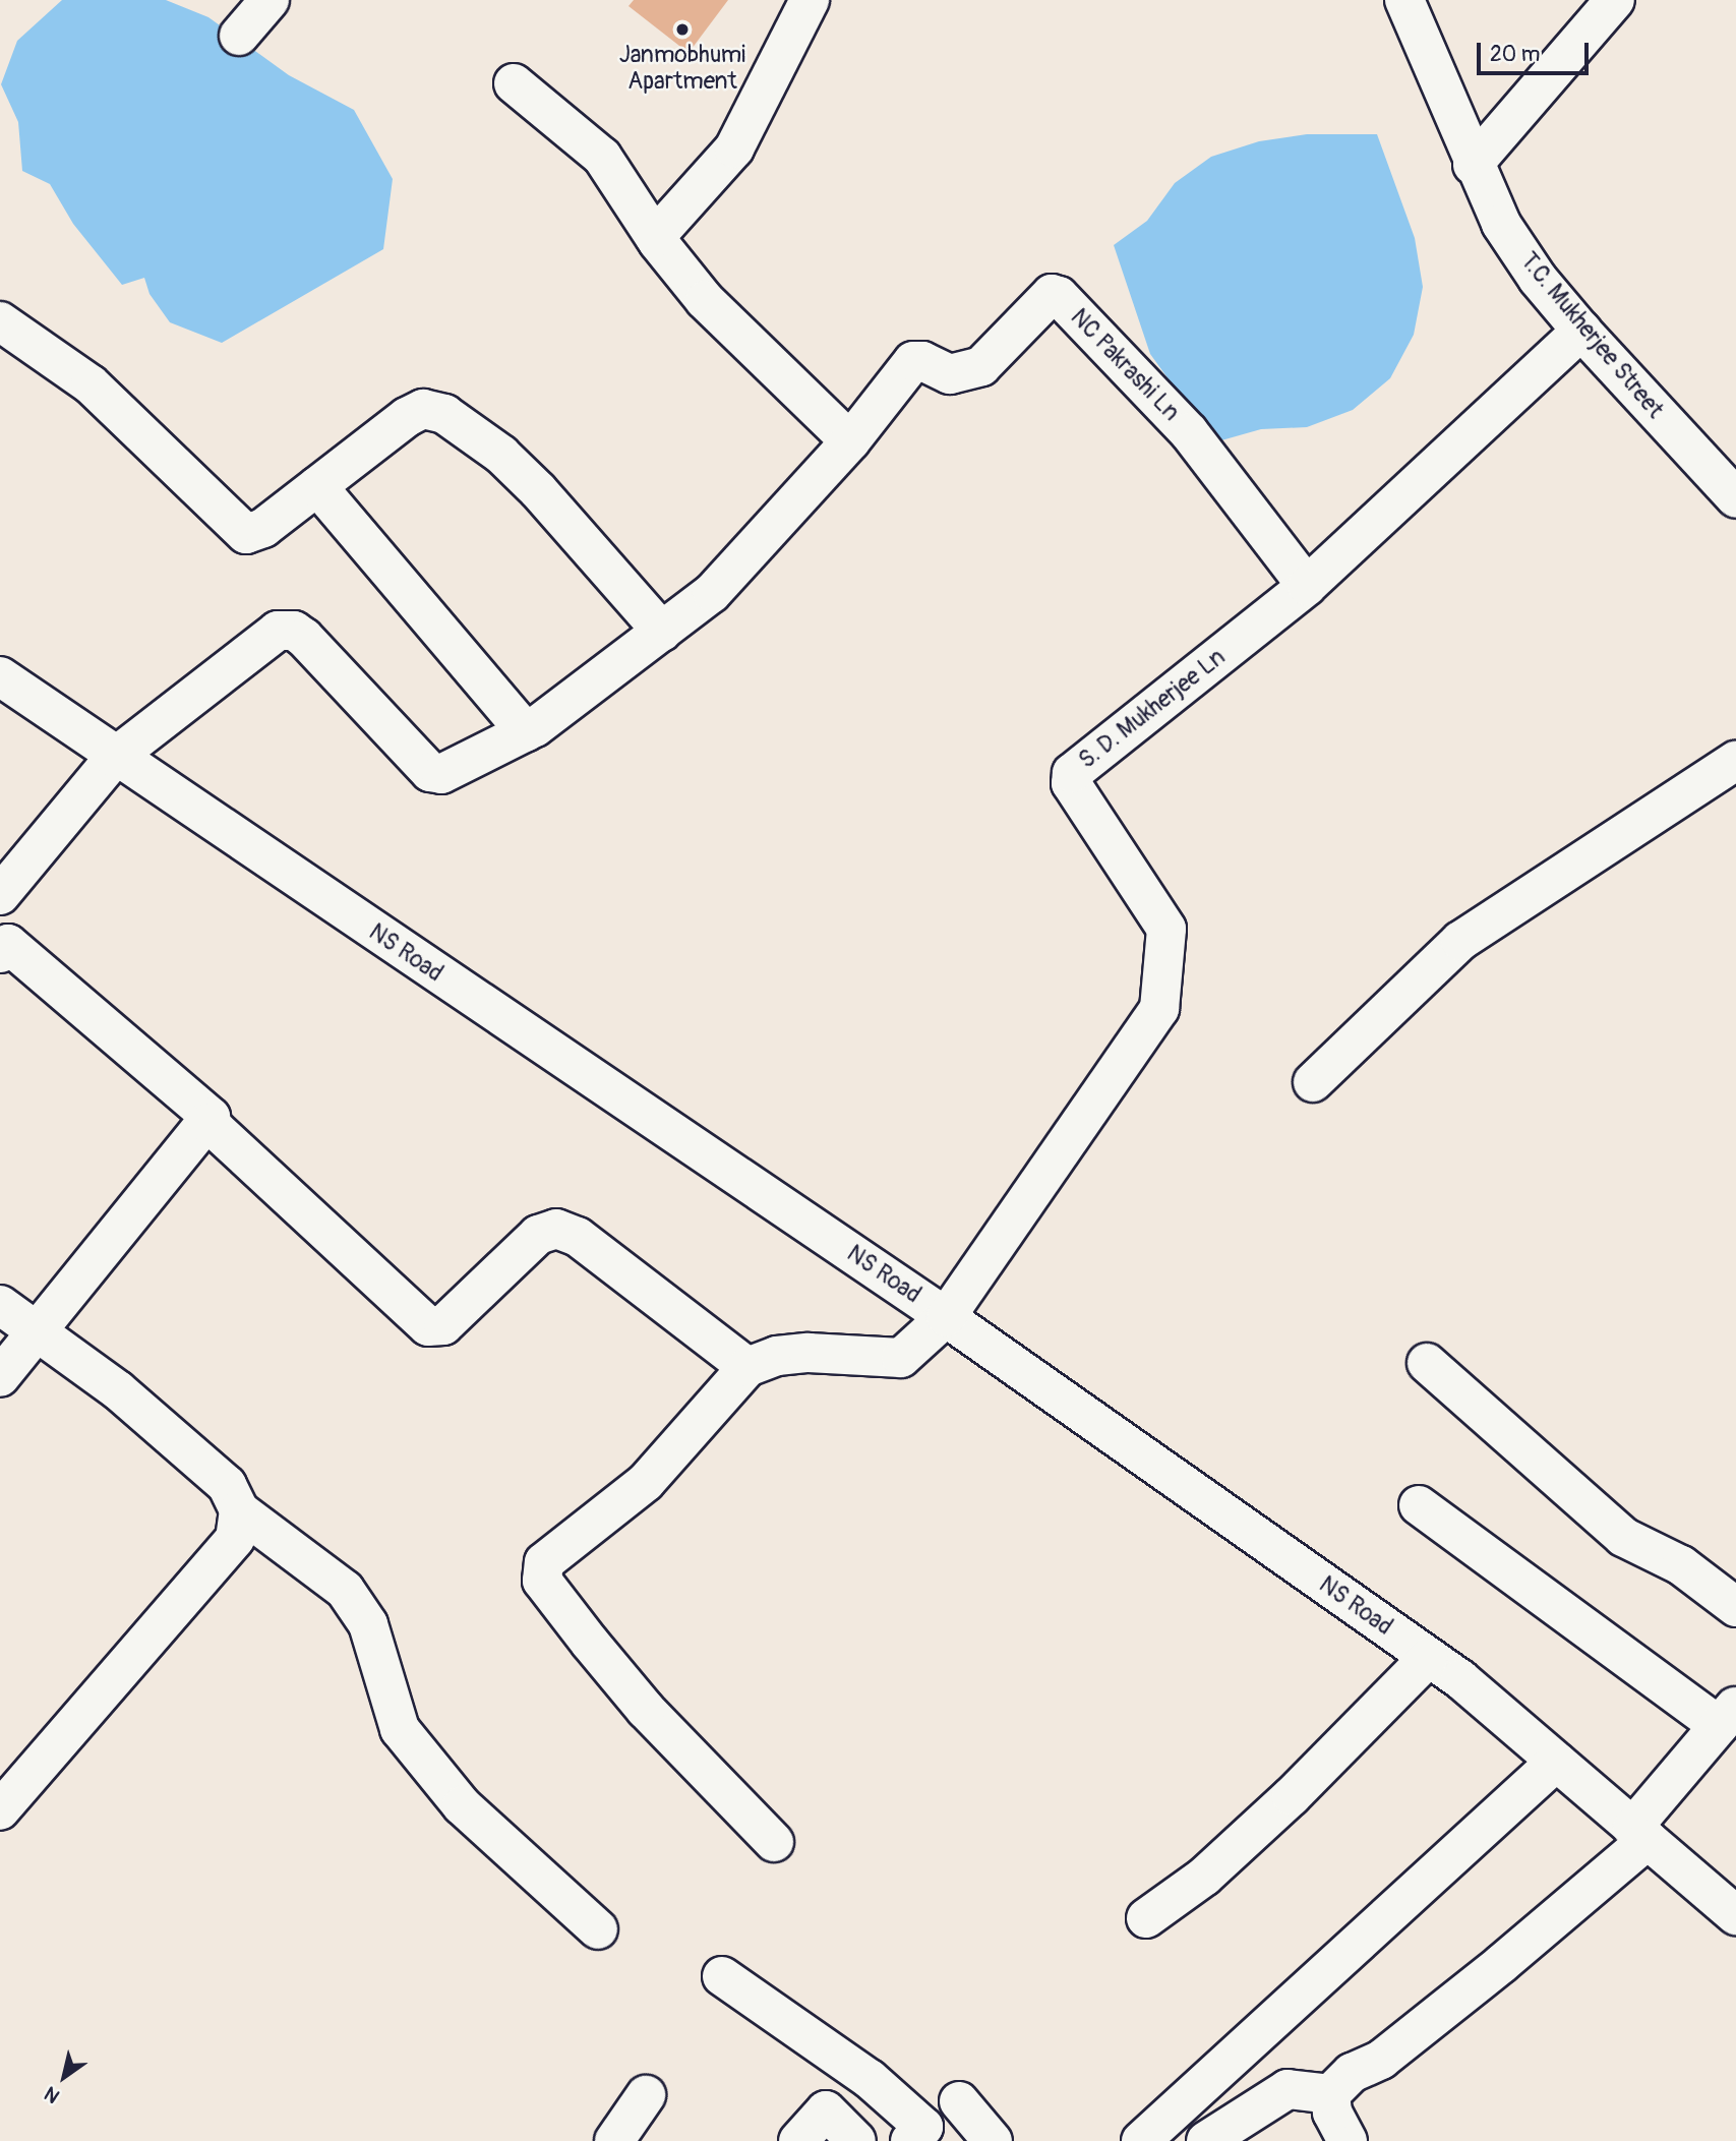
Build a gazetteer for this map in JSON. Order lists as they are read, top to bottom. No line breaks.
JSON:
{"streets":{"street":["T.C. Mukherjee Street","NC Pakrashi Ln","S. D. Mukherjee Ln","NS Road"]},"crossings":[["T.C. Mukherjee Street","S. D. Mukherjee Ln"],["NC Pakrashi Ln","S. D. Mukherjee Ln"],["NC Pakrashi Ln","NS Road"],["S. D. Mukherjee Ln","NS Road"]],"places":["Janmobhumi Apartment"],"scale_bar":"20 m","north":"bottom left"}
